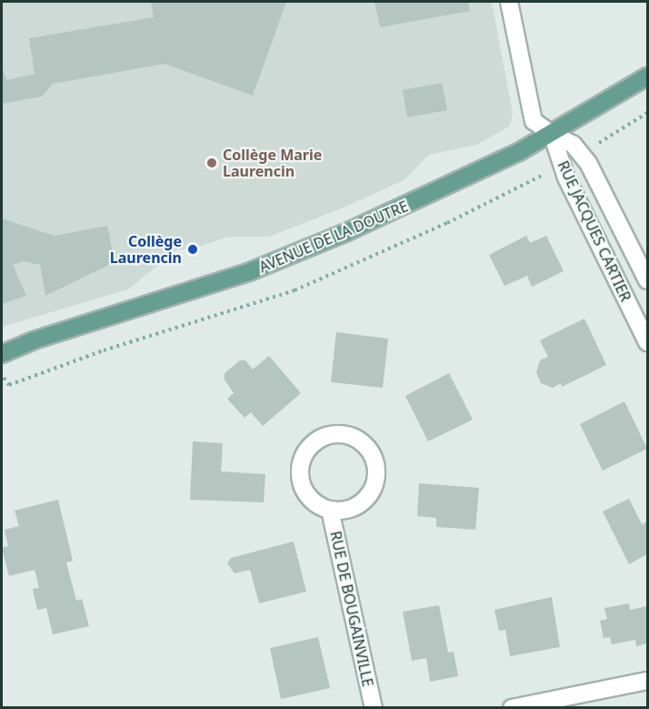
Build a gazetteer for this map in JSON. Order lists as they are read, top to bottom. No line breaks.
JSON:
{"streets":{"main road":["AVENUE DE LA DOUTRE"],"street":["RUE JACQUES CARTIER","RUE DE BOUGAINVILLE"]},"crossings":[["RUE JACQUES CARTIER","AVENUE DE LA DOUTRE"]],"places":["Collège Marie Laurencin","Collège Laurencin"]}
